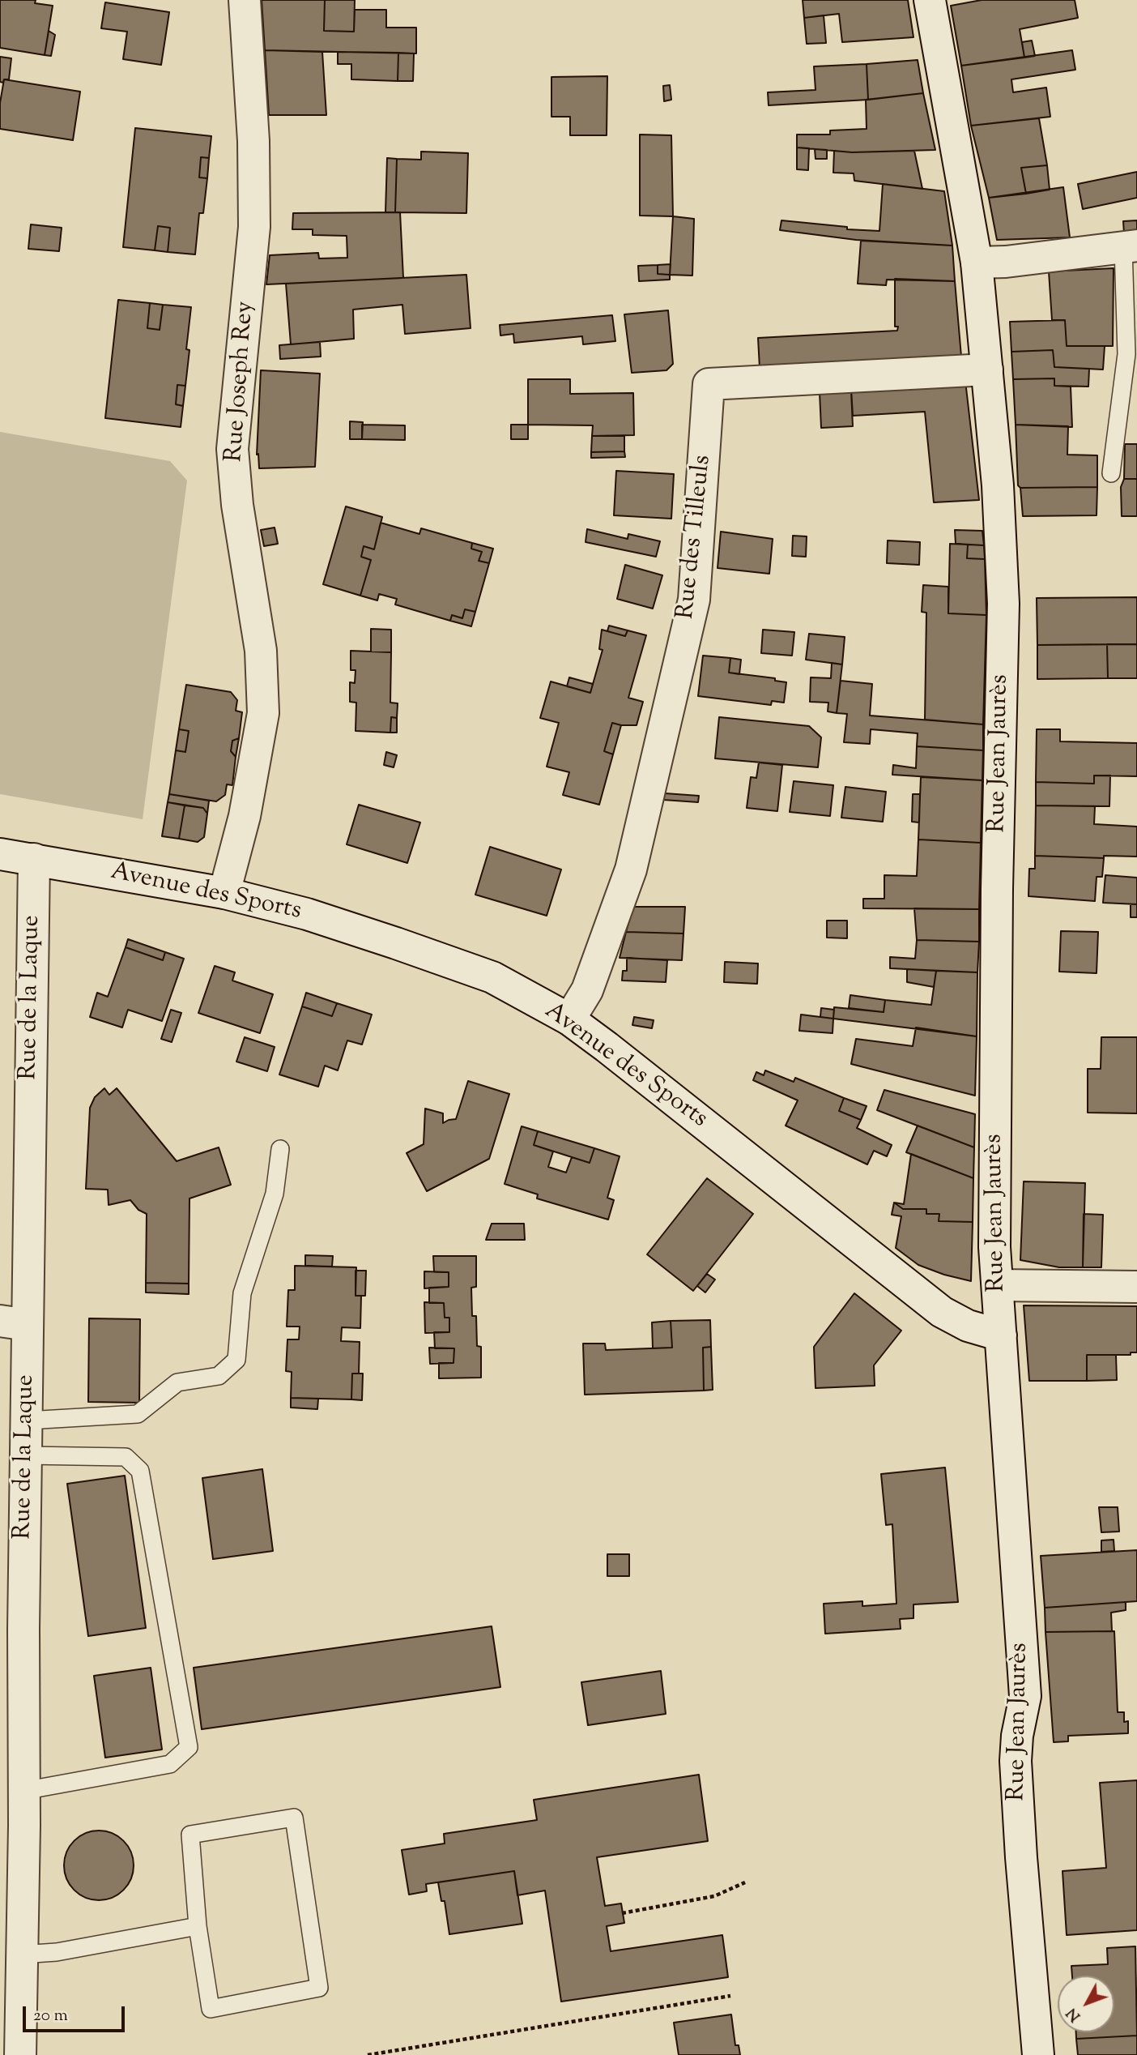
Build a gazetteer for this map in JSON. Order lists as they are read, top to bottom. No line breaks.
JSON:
{"streets":{"street":["Rue Joseph Rey","Rue des Tilleuls","Rue Jean Jaurès","Avenue des Sports","Rue de la Laque"]},"crossings":[["Rue Joseph Rey","Avenue des Sports"],["Rue des Tilleuls","Rue Jean Jaurès"],["Rue des Tilleuls","Avenue des Sports"],["Rue Jean Jaurès","Avenue des Sports"],["Avenue des Sports","Rue de la Laque"]],"scale_bar":"20 m","north":"bottom left"}
